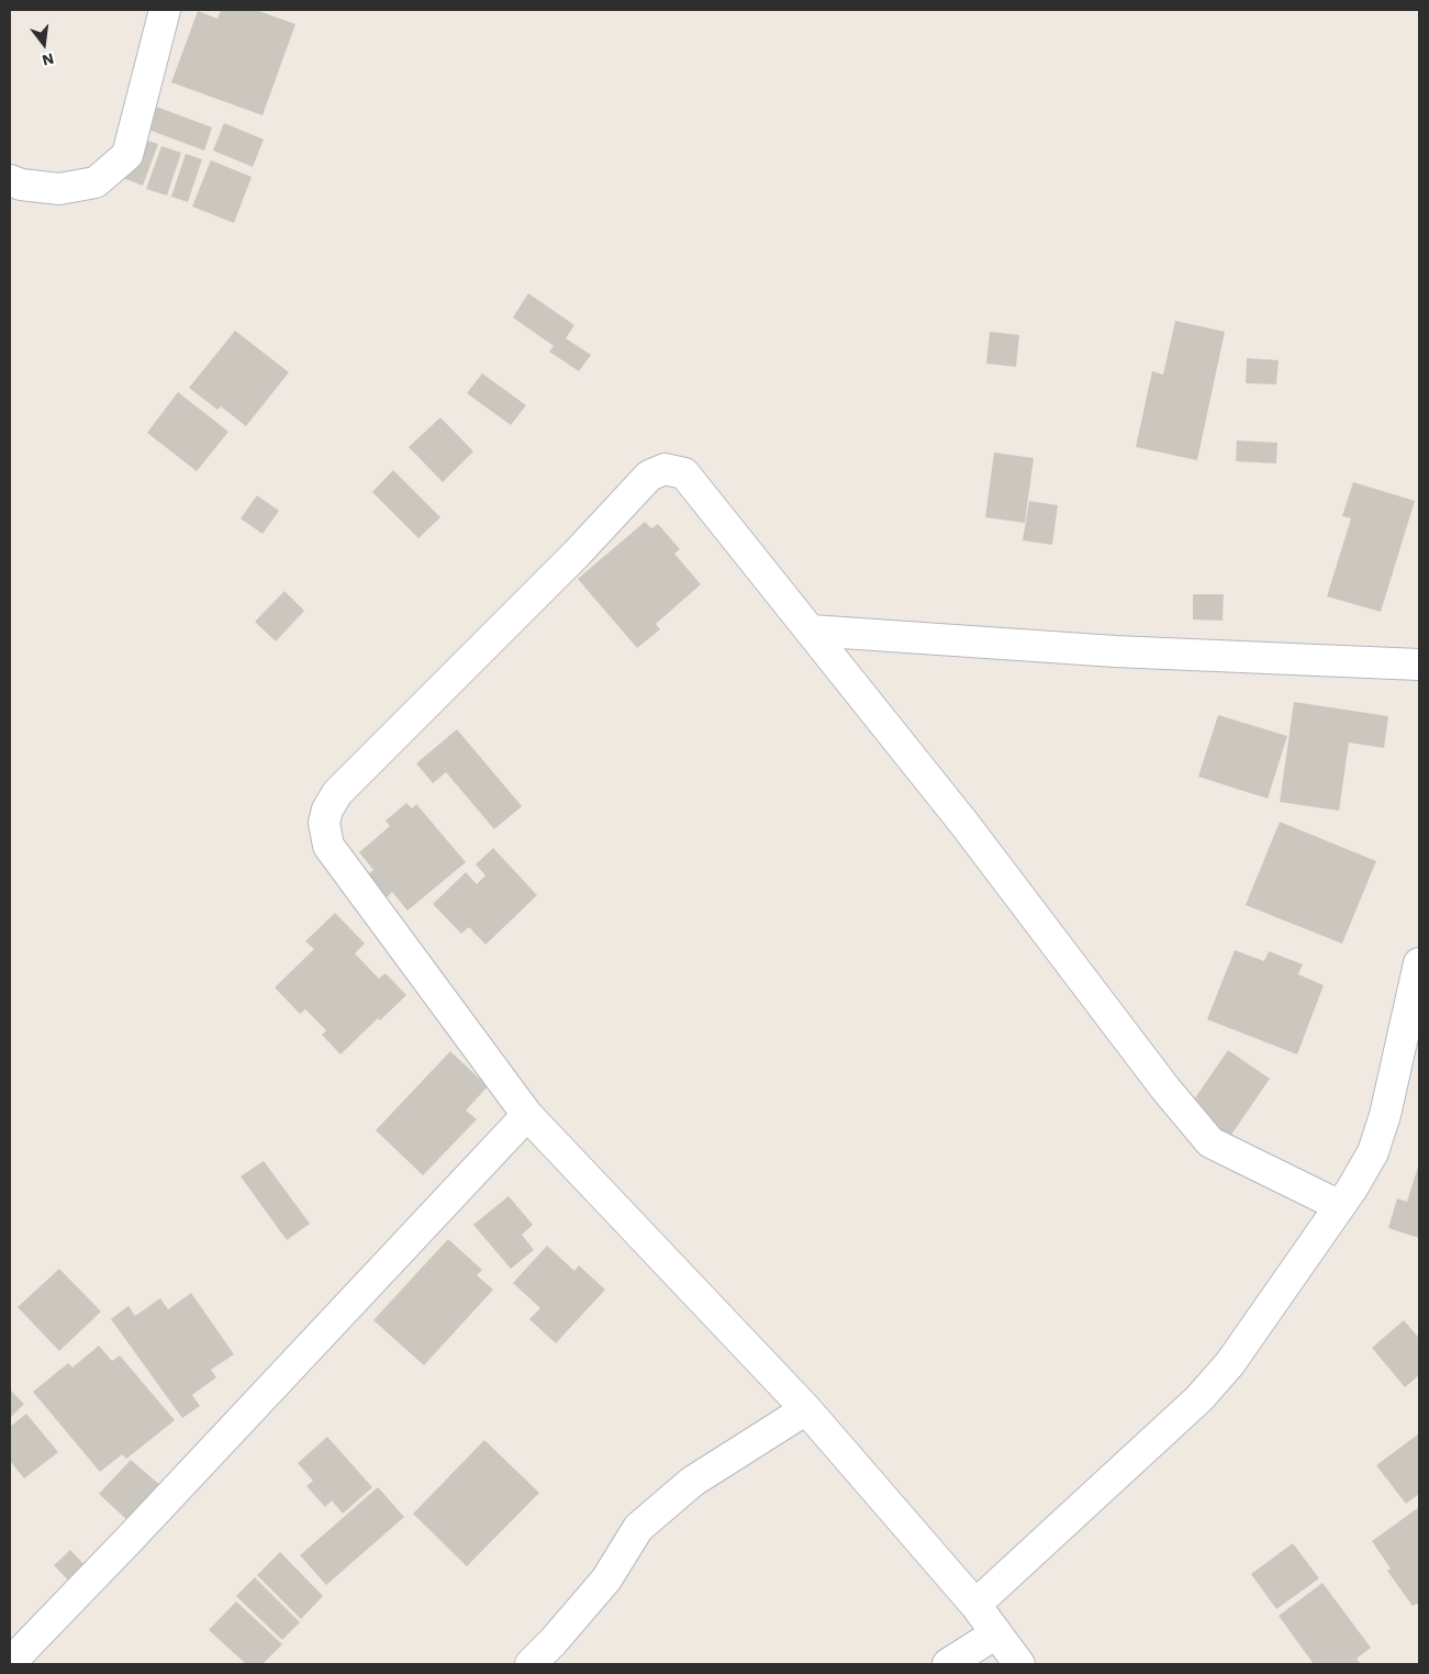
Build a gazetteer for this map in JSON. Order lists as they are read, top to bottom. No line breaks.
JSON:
{"north":"bottom"}
